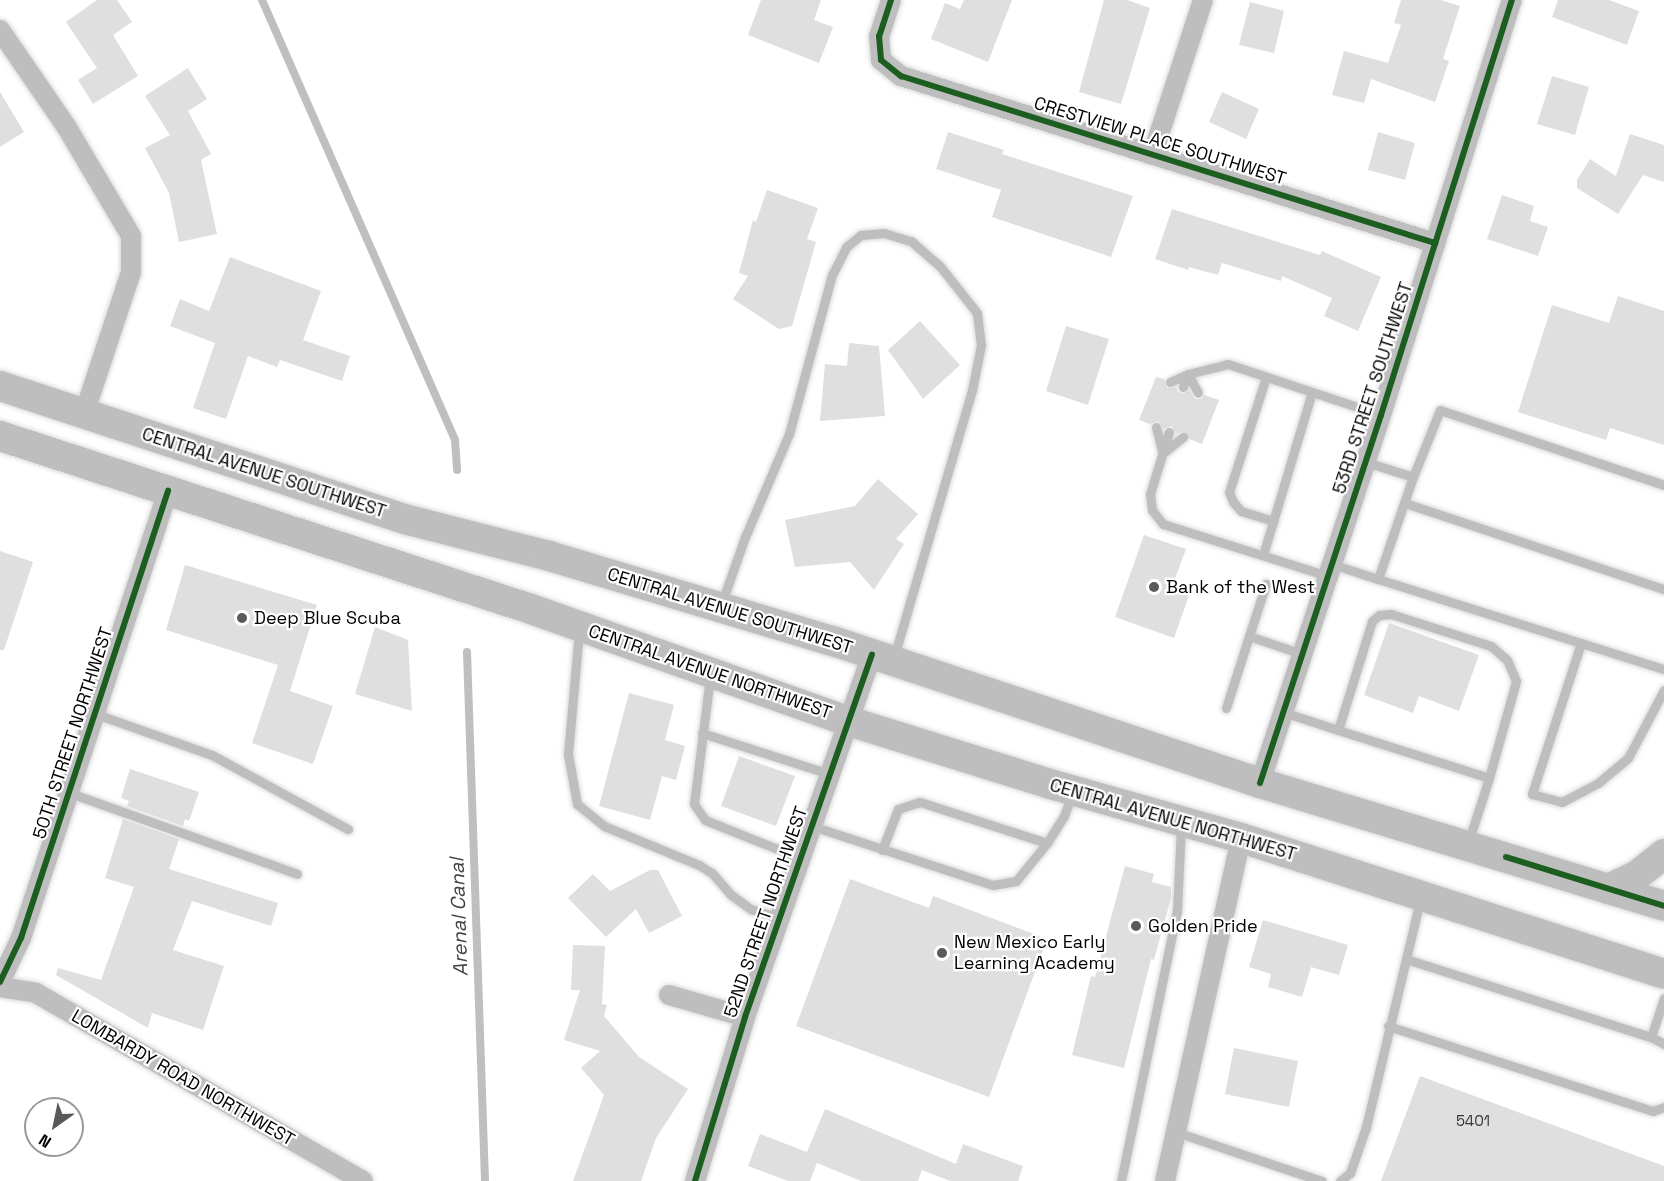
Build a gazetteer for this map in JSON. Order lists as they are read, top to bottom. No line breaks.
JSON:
{"streets":{"main road":["CENTRAL AVENUE SOUTHWEST","CENTRAL AVENUE NORTHWEST"],"street":["CRESTVIEW PLACE SOUTHWEST","53RD STREET SOUTHWEST","50TH STREET NORTHWEST","52ND STREET NORTHWEST","LOMBARDY ROAD NORTHWEST"]},"crossings":[["CRESTVIEW PLACE SOUTHWEST","53RD STREET SOUTHWEST"],["53RD STREET SOUTHWEST","CENTRAL AVENUE SOUTHWEST"],["CENTRAL AVENUE SOUTHWEST","52ND STREET NORTHWEST"],["CENTRAL AVENUE NORTHWEST","50TH STREET NORTHWEST"],["CENTRAL AVENUE NORTHWEST","52ND STREET NORTHWEST"]],"water":["Arenal Canal"],"places":["Bank of the West","Deep Blue Scuba","Golden Pride","New Mexico Early Learning Academy"],"house_numbers":["5401"],"north":"bottom left"}
